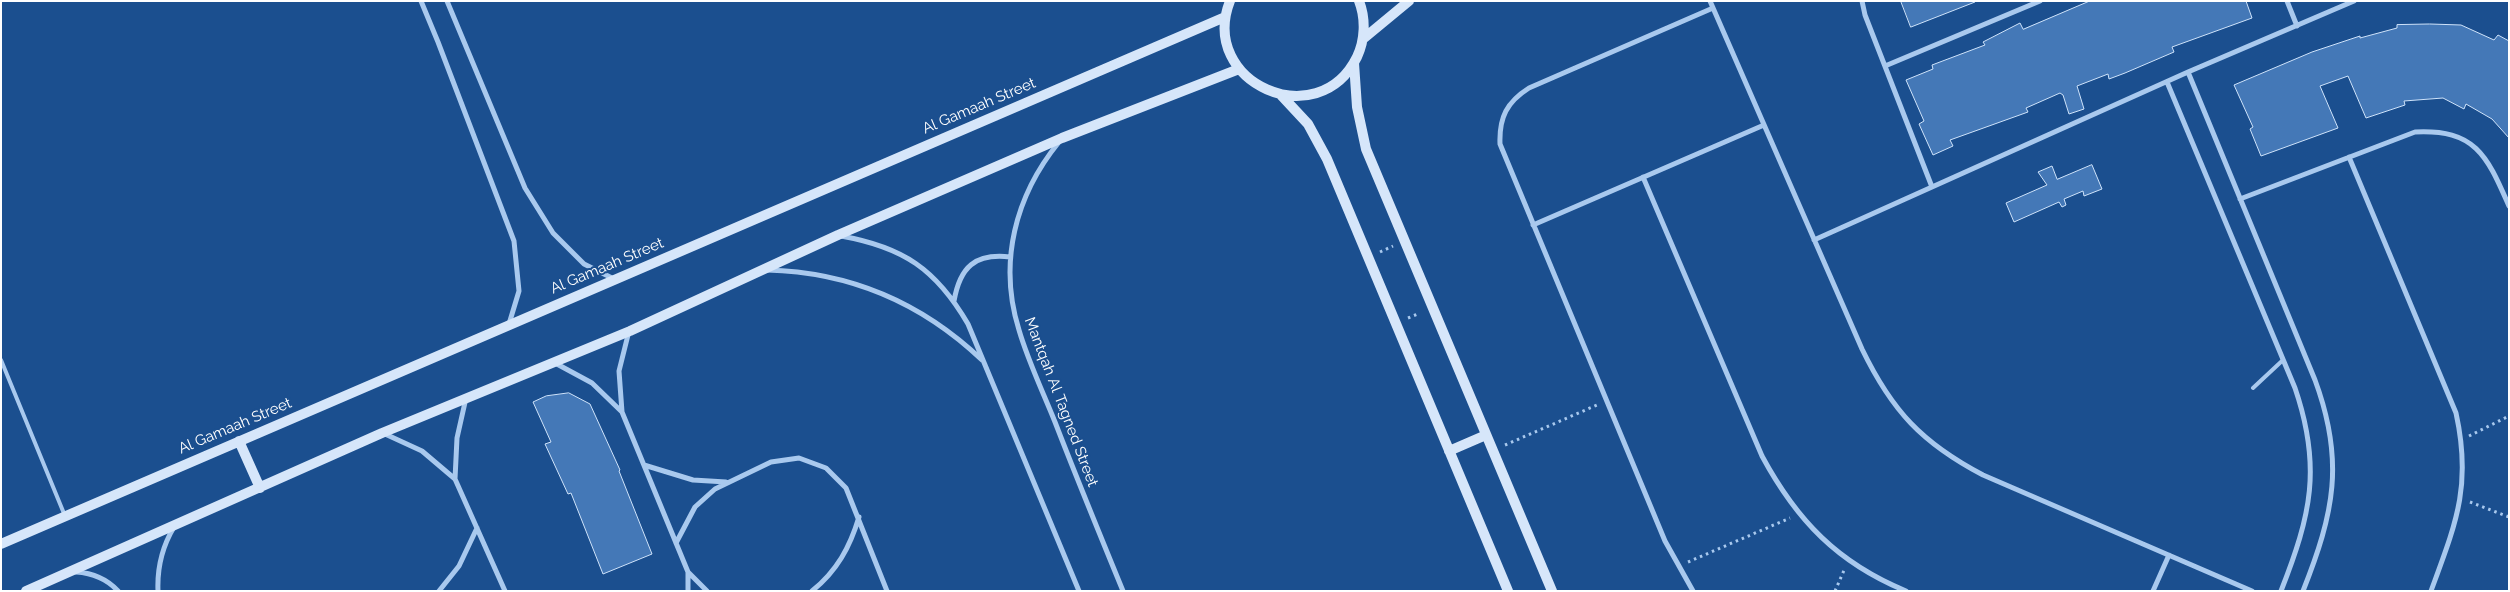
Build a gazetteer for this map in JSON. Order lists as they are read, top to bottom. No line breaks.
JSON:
{"streets":{"street":["Al Gamaah Street","Mantqah Al Tagned Street"]}}
